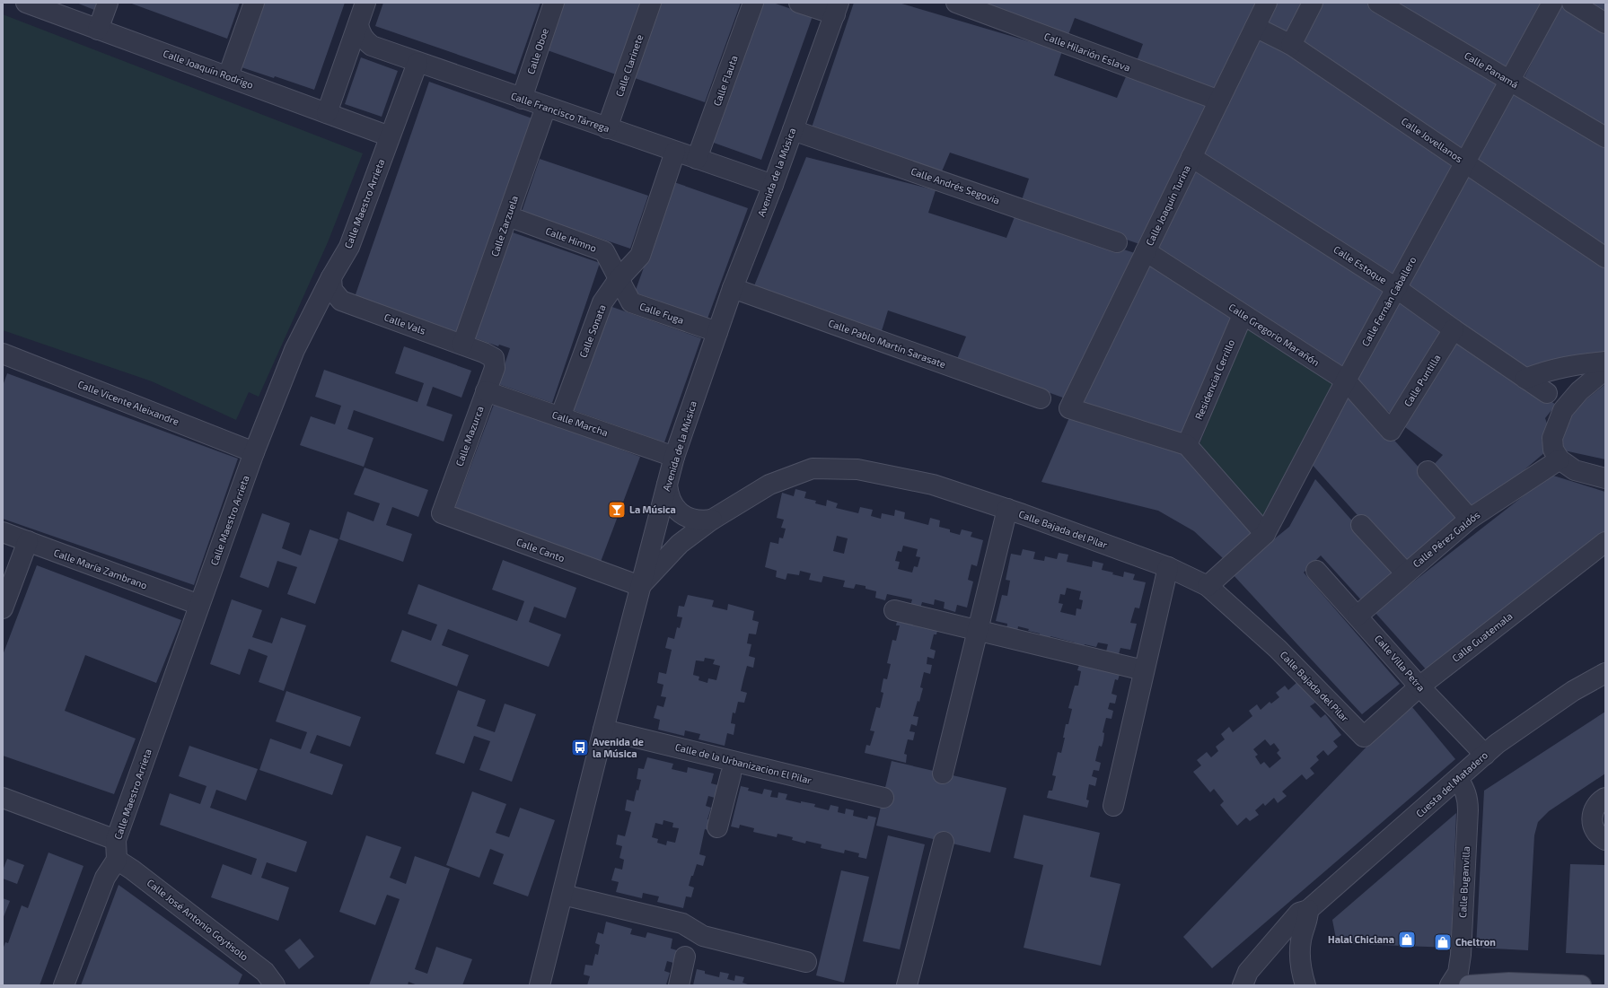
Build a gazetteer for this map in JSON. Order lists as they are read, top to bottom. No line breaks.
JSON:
{"streets":{"street":["Calle Oboe","Calle Hilarión Eslava","Calle Clarinete","Calle Joaquín Rodrigo","Calle Panamá","Calle Flauta","Calle Francisco Tárrega","Calle Jovellanos","Avenida de la Música","Calle Andrés Segovia","Calle Maestro Arrieta","Calle Joaquín Turina","Calle Zarzuela","Calle Himno","Calle Estoque","Calle Fernán Caballero","Calle Fuga","Calle Vals","Calle Sonata","Calle Gregorio Marañón","Calle Pablo Martín Sarasate","Residencial Cerrillo","Calle Puntilla","Calle Vicente Aleixandre","Calle Marcha","Calle Mazurca","Calle Bajada del Pilar","Calle Pérez Galdós","Calle Canto","Calle María Zambrano","Calle Guatemala","Calle Villa Petra","Calle de la Urbanizacion El Pilar","Cuesta del Matadero","Calle Buganvilla","Calle José Antonio Goytisolo"]},"crossings":[["Calle Oboe","Calle Francisco Tárrega"],["Calle Hilarión Eslava","Calle Joaquín Turina"],["Calle Clarinete","Calle Francisco Tárrega"],["Calle Joaquín Rodrigo","Calle Maestro Arrieta"],["Calle Panamá","Calle Fernán Caballero"],["Calle Flauta","Calle Francisco Tárrega"],["Calle Francisco Tárrega","Avenida de la Música"],["Calle Francisco Tárrega","Calle Maestro Arrieta"],["Calle Francisco Tárrega","Calle Zarzuela"],["Calle Francisco Tárrega","Calle Sonata"],["Calle Jovellanos","Calle Joaquín Turina"],["Calle Jovellanos","Calle Fernán Caballero"],["Avenida de la Música","Calle Andrés Segovia"],["Avenida de la Música","Calle Fuga"],["Avenida de la Música","Calle Pablo Martín Sarasate"],["Avenida de la Música","Calle Marcha"],["Avenida de la Música","Calle Bajada del Pilar"],["Avenida de la Música","Calle Canto"],["Avenida de la Música","Calle de la Urbanizacion El Pilar"],["Calle Maestro Arrieta","Calle Vals"],["Calle Maestro Arrieta","Calle Vicente Aleixandre"],["Calle Maestro Arrieta","Calle María Zambrano"],["Calle Maestro Arrieta","Calle José Antonio Goytisolo"],["Calle Joaquín Turina","Calle Estoque"],["Calle Joaquín Turina","Calle Gregorio Marañón"],["Calle Joaquín Turina","Residencial Cerrillo"],["Calle Zarzuela","Calle Himno"],["Calle Zarzuela","Calle Vals"],["Calle Himno","Calle Fuga"],["Calle Himno","Calle Sonata"],["Calle Estoque","Calle Fernán Caballero"],["Calle Estoque","Calle Puntilla"],["Calle Fernán Caballero","Calle Gregorio Marañón"],["Calle Fernán Caballero","Calle Bajada del Pilar"],["Calle Fuga","Calle Sonata"],["Calle Vals","Calle Mazurca"],["Calle Sonata","Calle Marcha"],["Calle Gregorio Marañón","Residencial Cerrillo"],["Calle Gregorio Marañón","Calle Puntilla"],["Calle Marcha","Calle Mazurca"],["Calle Mazurca","Calle Canto"],["Calle Bajada del Pilar","Calle Canto"],["Calle Bajada del Pilar","Calle Guatemala"],["Calle Pérez Galdós","Calle Villa Petra"],["Calle Guatemala","Calle Villa Petra"],["Calle Villa Petra","Cuesta del Matadero"],["Cuesta del Matadero","Calle Buganvilla"]],"places":{"bar":["La Música"],"bus stop":["Avenida de la Música"],"shop":["Halal Chiclana","Cheltron"]}}
